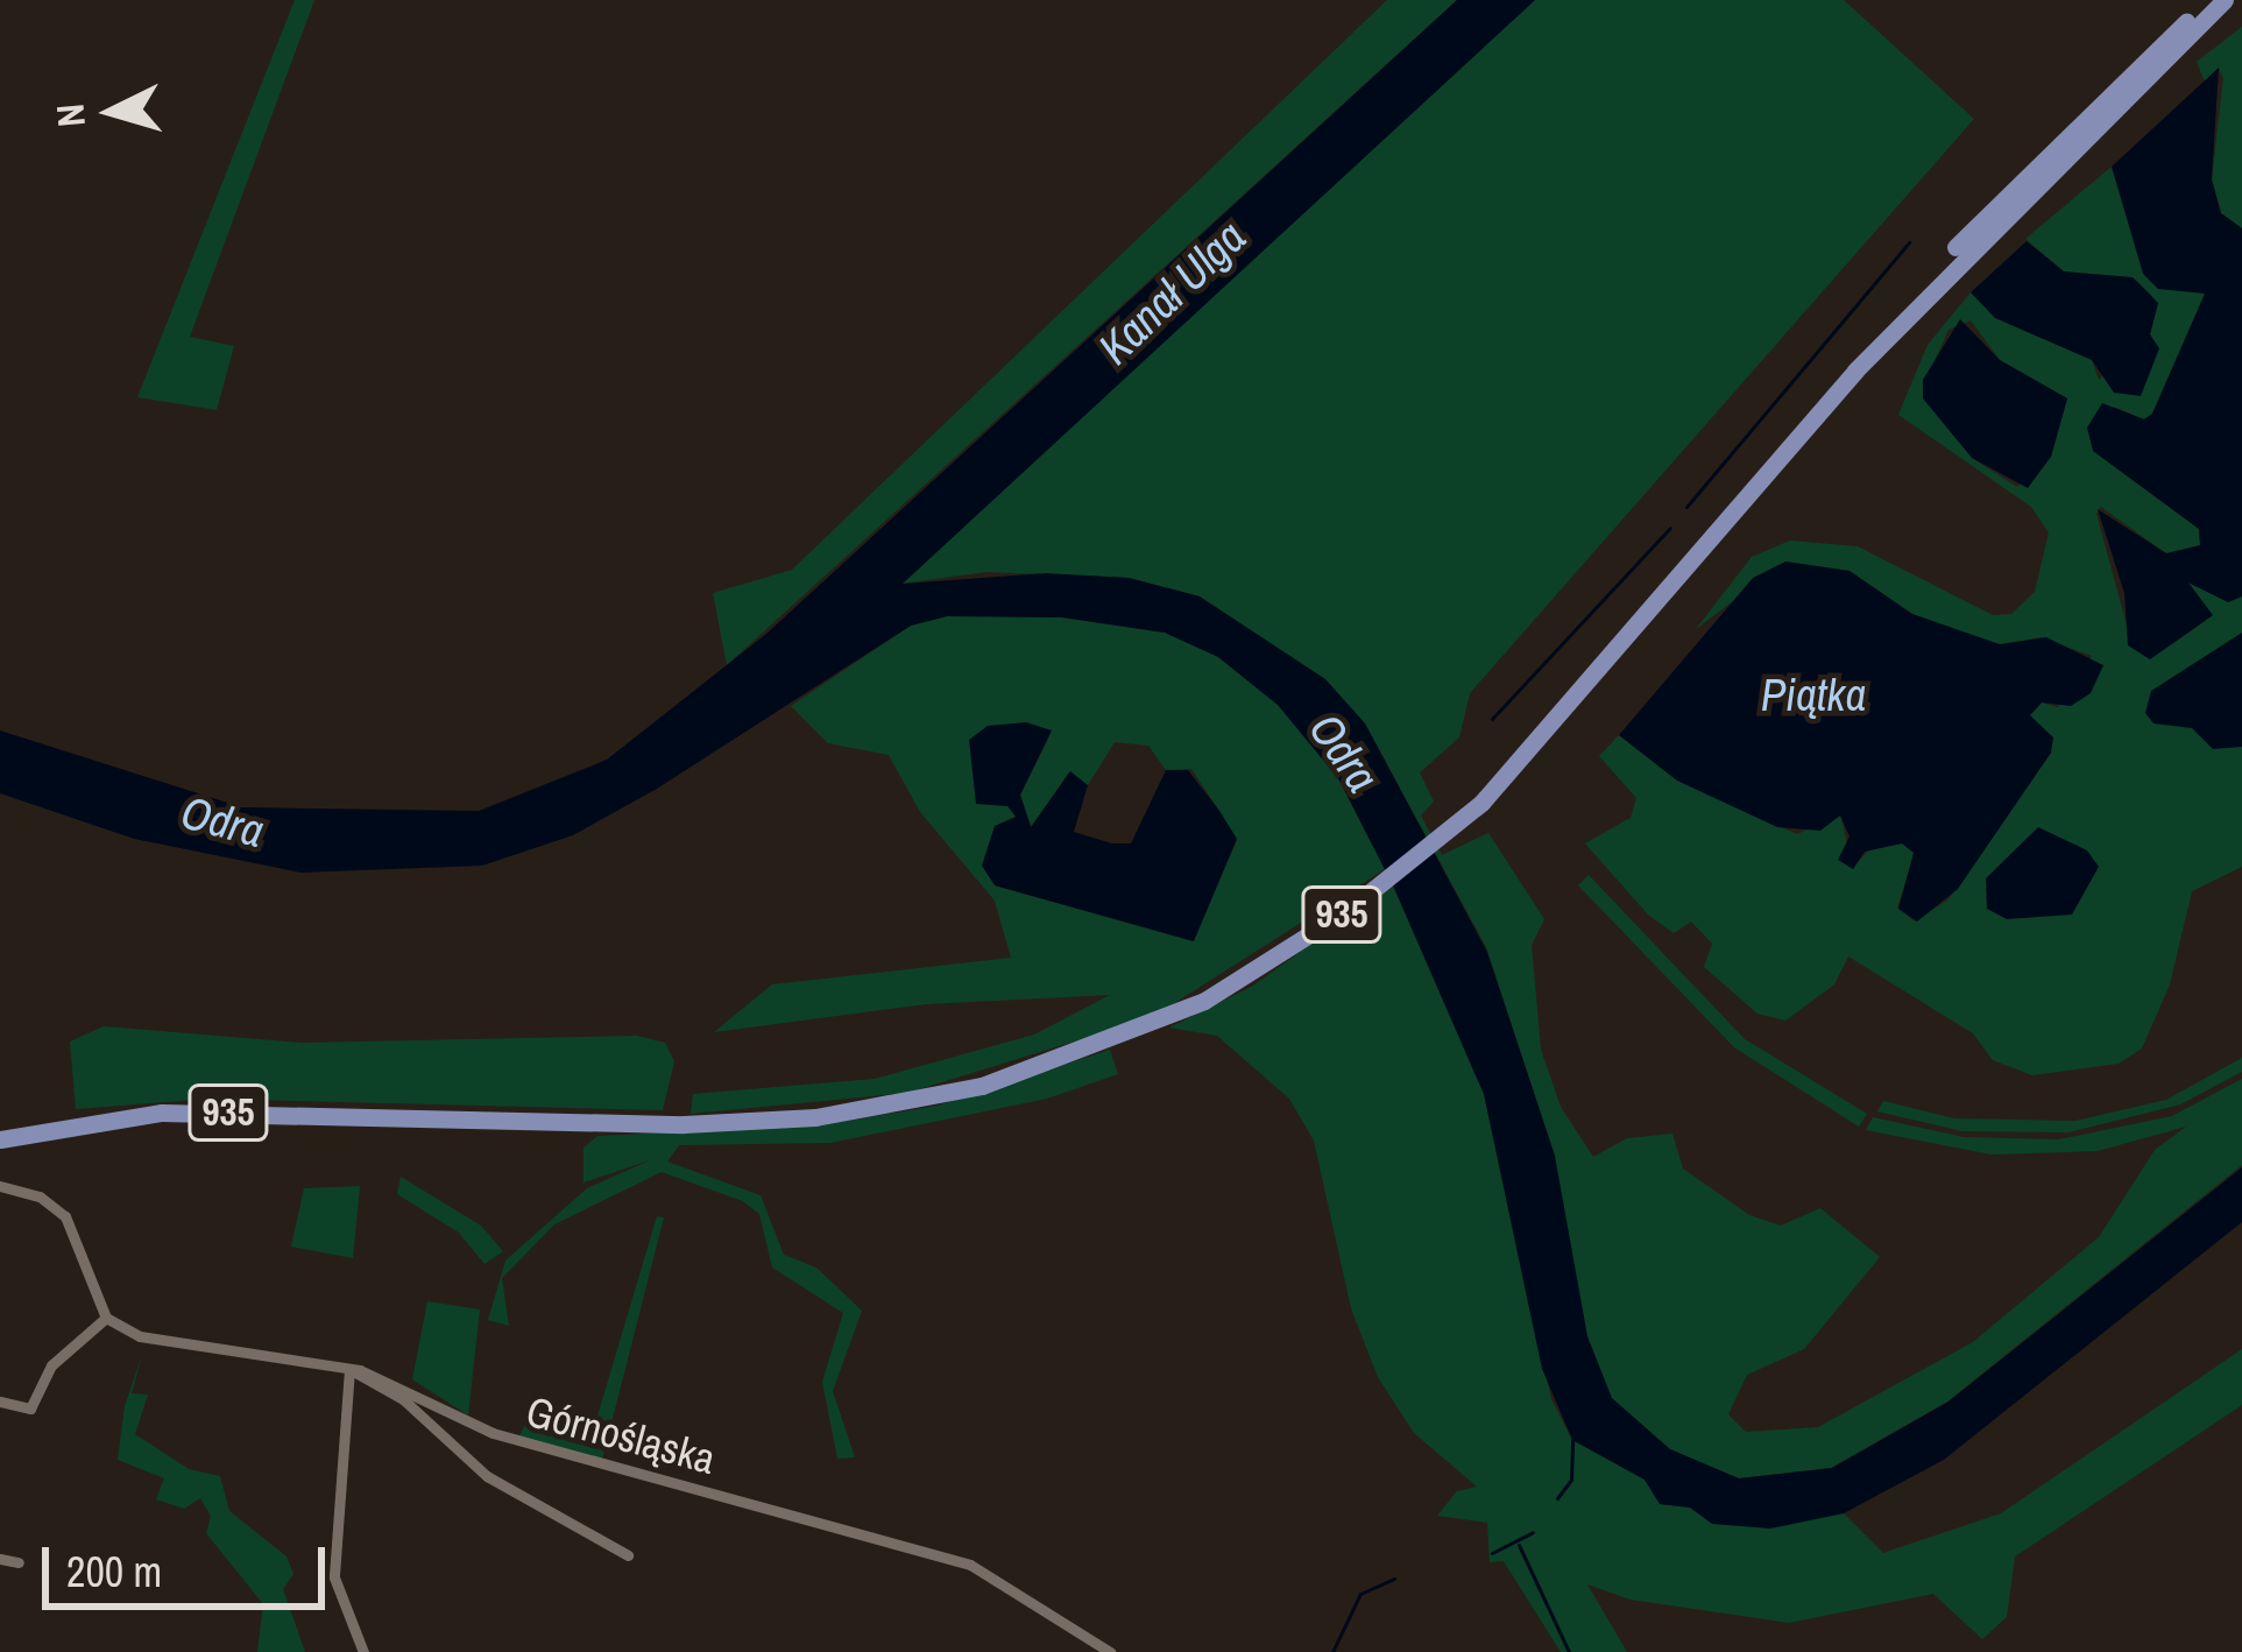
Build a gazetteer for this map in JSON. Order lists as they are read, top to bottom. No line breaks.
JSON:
{"streets":{"main road":["935"],"street":["Górnośląska"]},"water":["Kanał Ulga","Piątka","Odra"],"scale_bar":"200 m","north":"left"}
